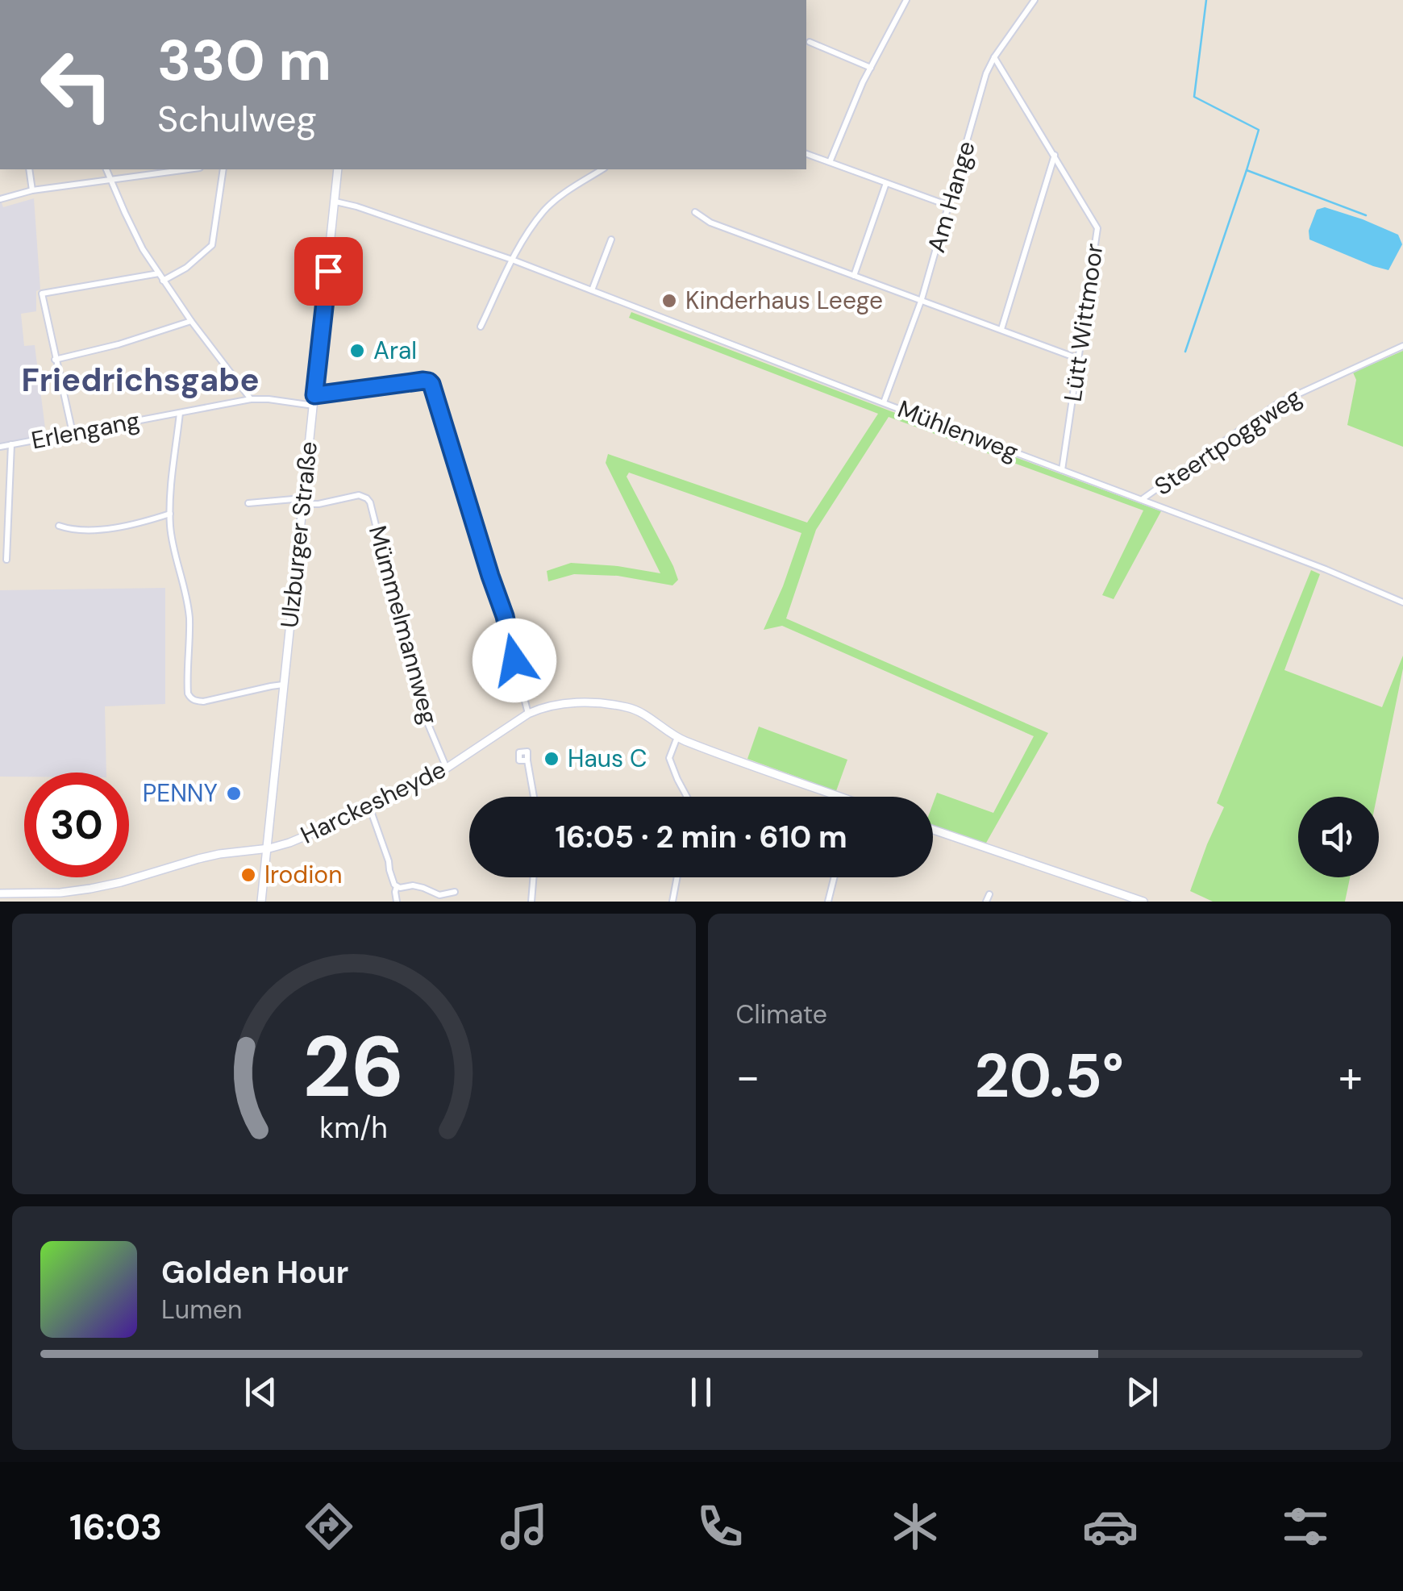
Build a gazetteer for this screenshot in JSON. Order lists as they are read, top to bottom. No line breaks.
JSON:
{"streets":{"main road":["Ulzburger Straße","Harckesheyde"],"street":["Am Hange","Lütt Wittmoor","Erlengang","Mühlenweg","Steertpoggweg","Mümmelmannweg"]},"crossings":[["Am Hange","Lütt Wittmoor"],["Am Hange","Mühlenweg"],["Lütt Wittmoor","Mühlenweg"],["Erlengang","Ulzburger Straße"],["Mühlenweg","Steertpoggweg"],["Mühlenweg","Ulzburger Straße"],["Ulzburger Straße","Mümmelmannweg"],["Ulzburger Straße","Harckesheyde"],["Mümmelmannweg","Harckesheyde"]],"districts":["Friedrichsgabe"],"places":["Kinderhaus Leege","Aral","Haus C","PENNY","Irodion"],"page":{"turn":["330 m","Schulweg"],"limit":"30","trip":"16:05 · 2 min · 610 m","tile":"Climate","heat":["−","20.5°","+"],"song":["Golden Hour","Lumen"],"tabs":"16:03","gauge":["26","km/h"]}}
